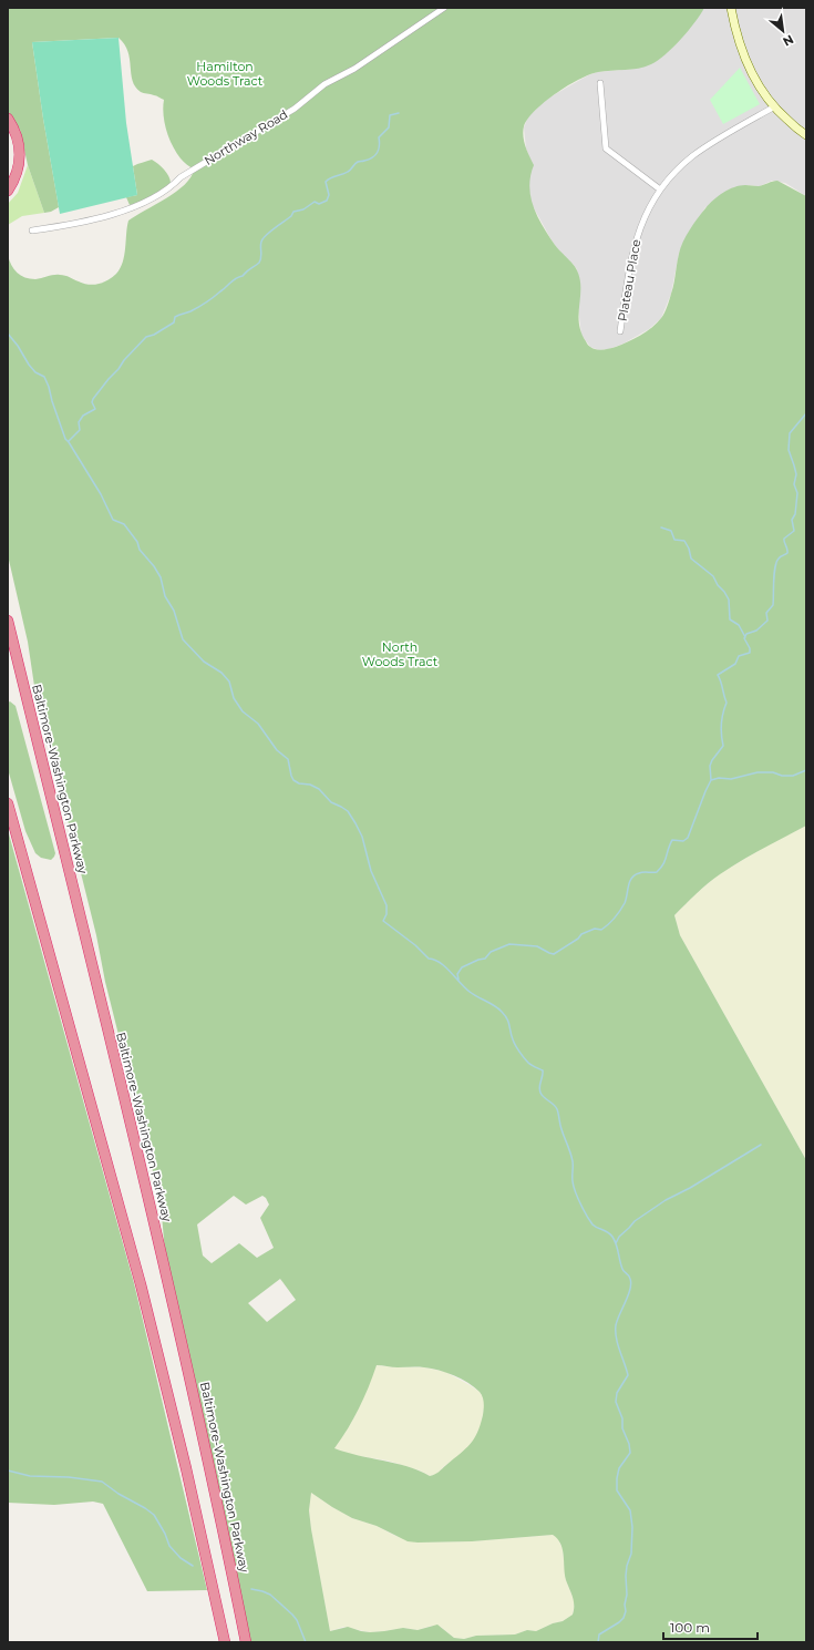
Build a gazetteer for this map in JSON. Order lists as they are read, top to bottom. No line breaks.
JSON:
{"streets":{"highway":["Baltimore-Washington Parkway"],"street":["Northway Road","Plateau Place"]},"parks":["Hamilton Woods Tract","North Woods Tract"],"scale_bar":"100 m","north":"bottom right"}
